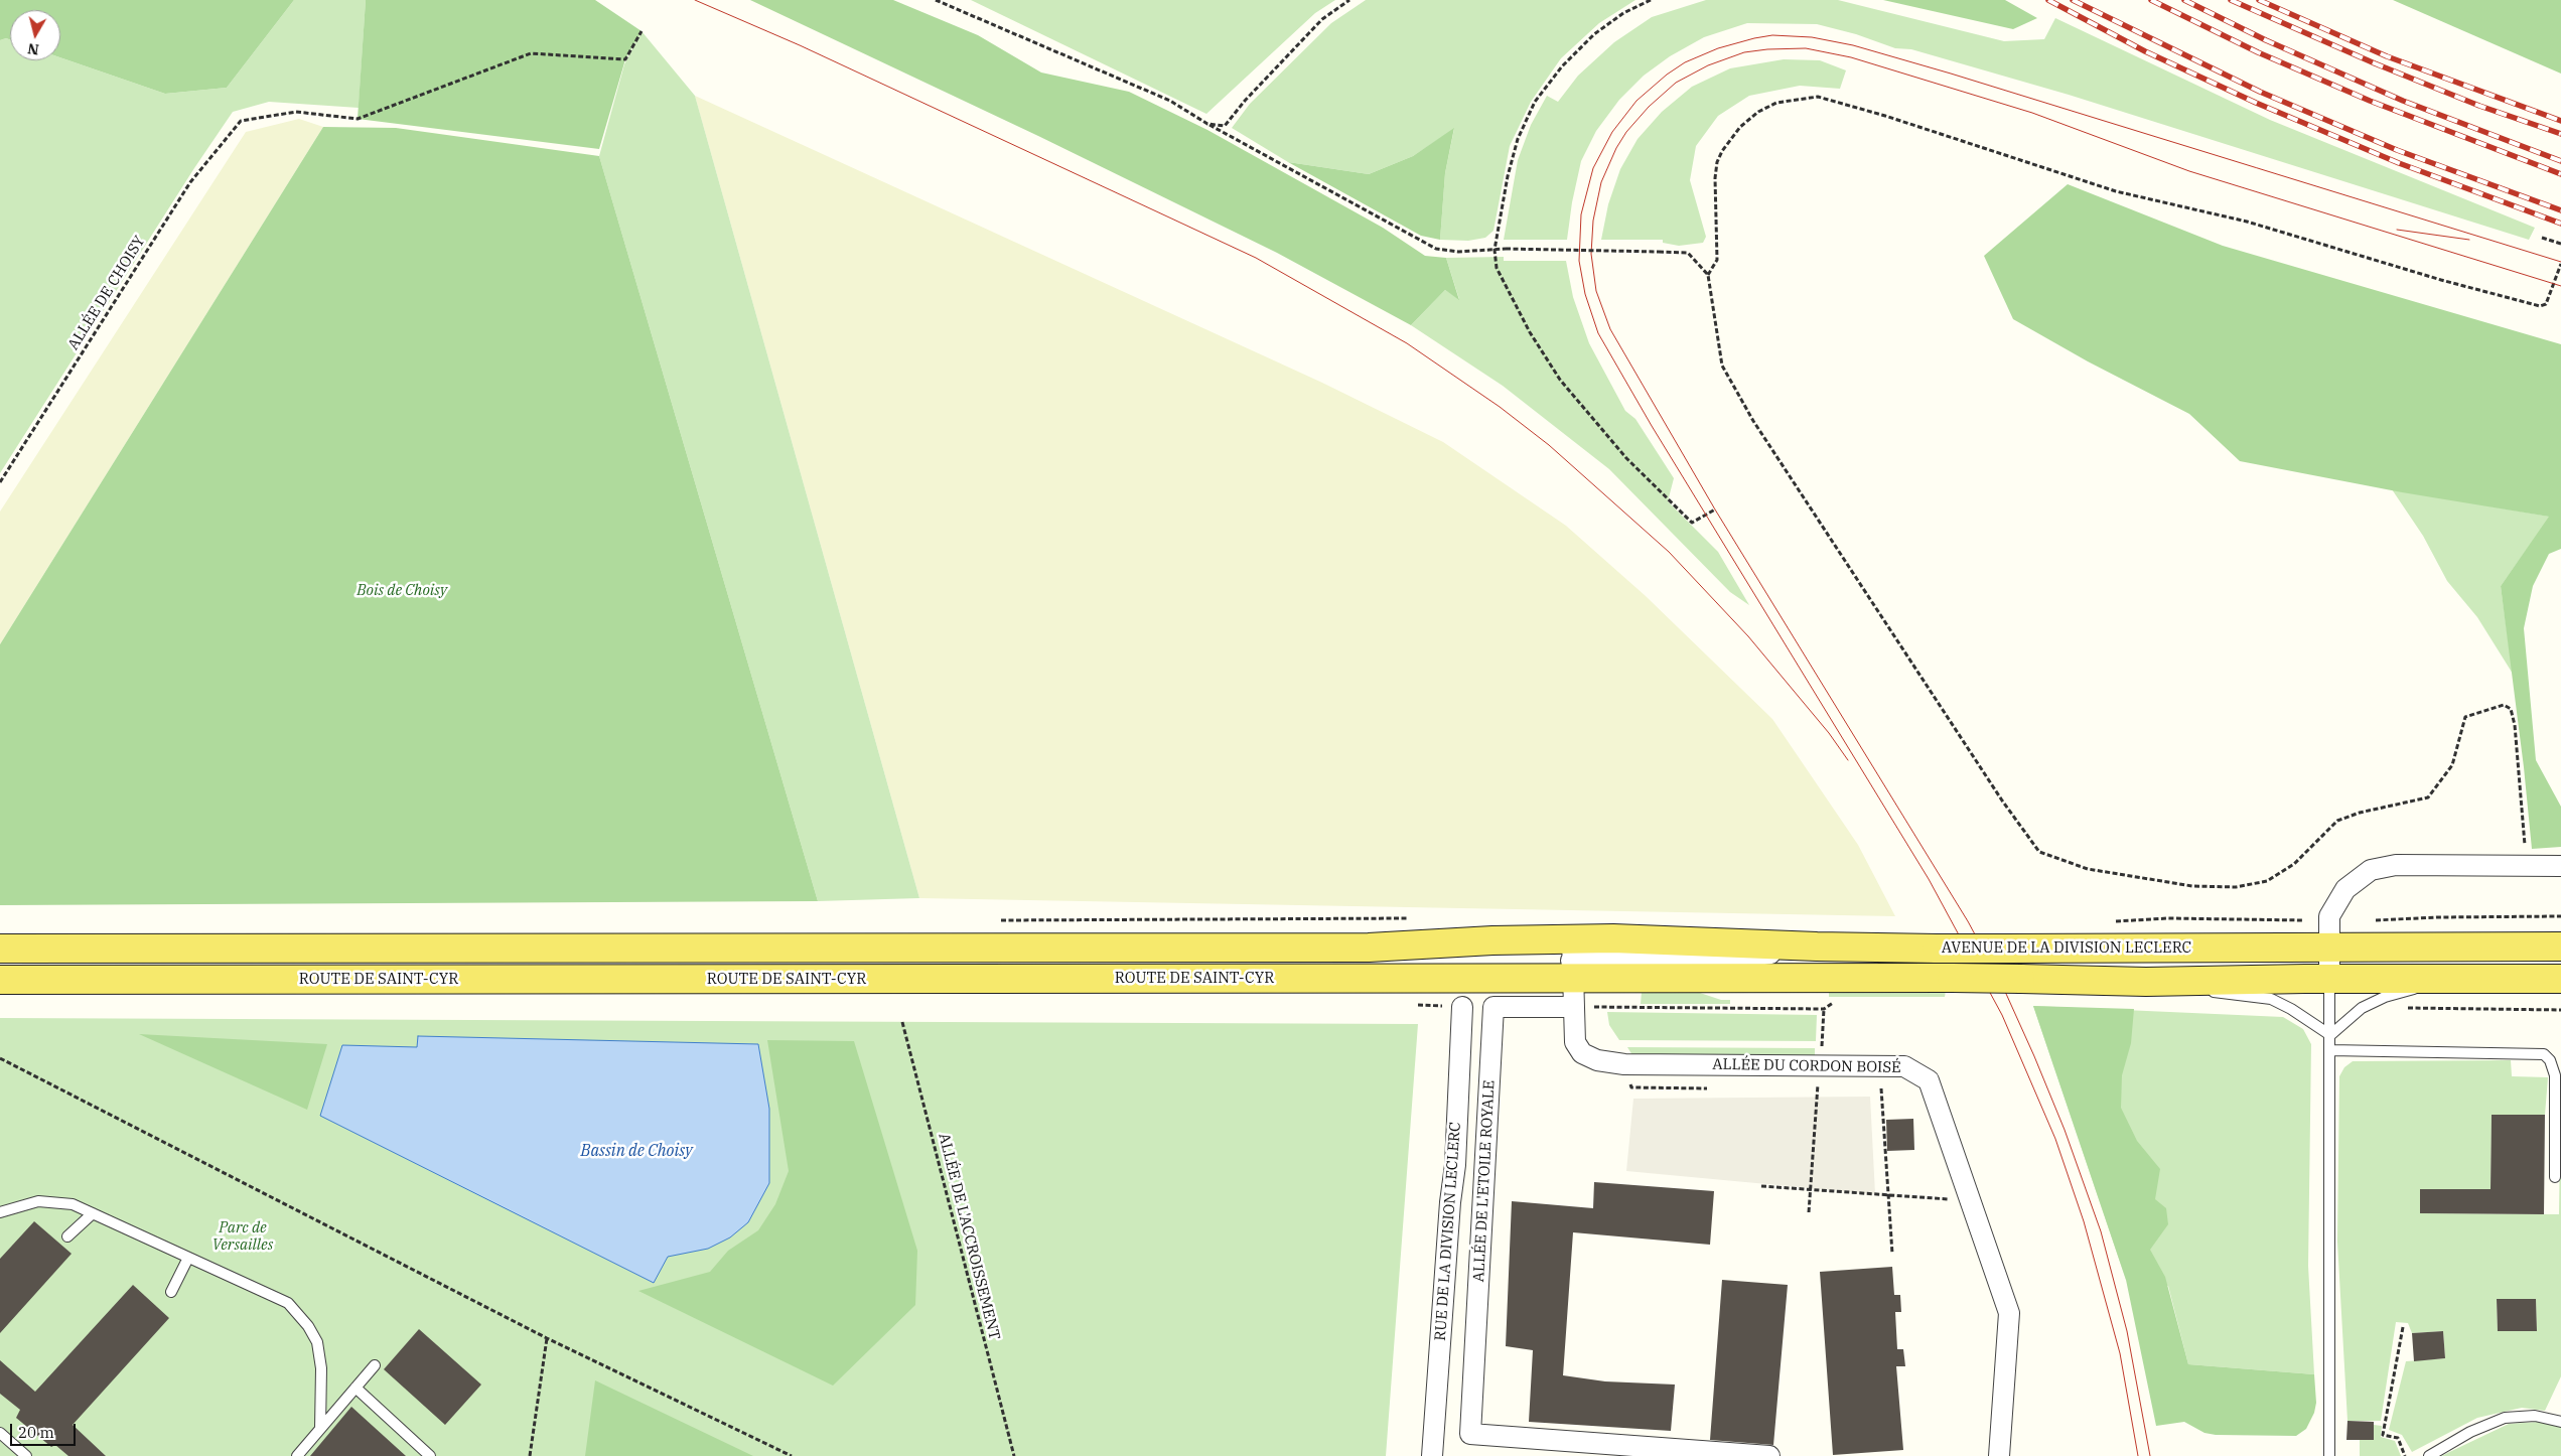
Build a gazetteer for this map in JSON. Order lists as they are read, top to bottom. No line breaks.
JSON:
{"streets":{"main road":["AVENUE DE LA DIVISION LECLERC","ROUTE DE SAINT-CYR"],"street":["ALLÉE DU CORDON BOISÉ","ALLÉE DE L'ETOILE ROYALE","RUE DE LA DIVISION LECLERC"],"path":["ALLÉE DE CHOISY","ALLÉE DE L'ACCROISSEMENT"]},"crossings":[["AVENUE DE LA DIVISION LECLERC","ROUTE DE SAINT-CYR"],["AVENUE DE LA DIVISION LECLERC","ALLÉE DU CORDON BOISÉ"],["ROUTE DE SAINT-CYR","ALLÉE DU CORDON BOISÉ"],["ALLÉE DU CORDON BOISÉ","ALLÉE DE L'ETOILE ROYALE"]],"water":["Bassin de Choisy"],"parks":["Bois de Choisy","Parc de Versailles"],"scale_bar":"20 m","north":"bottom"}
